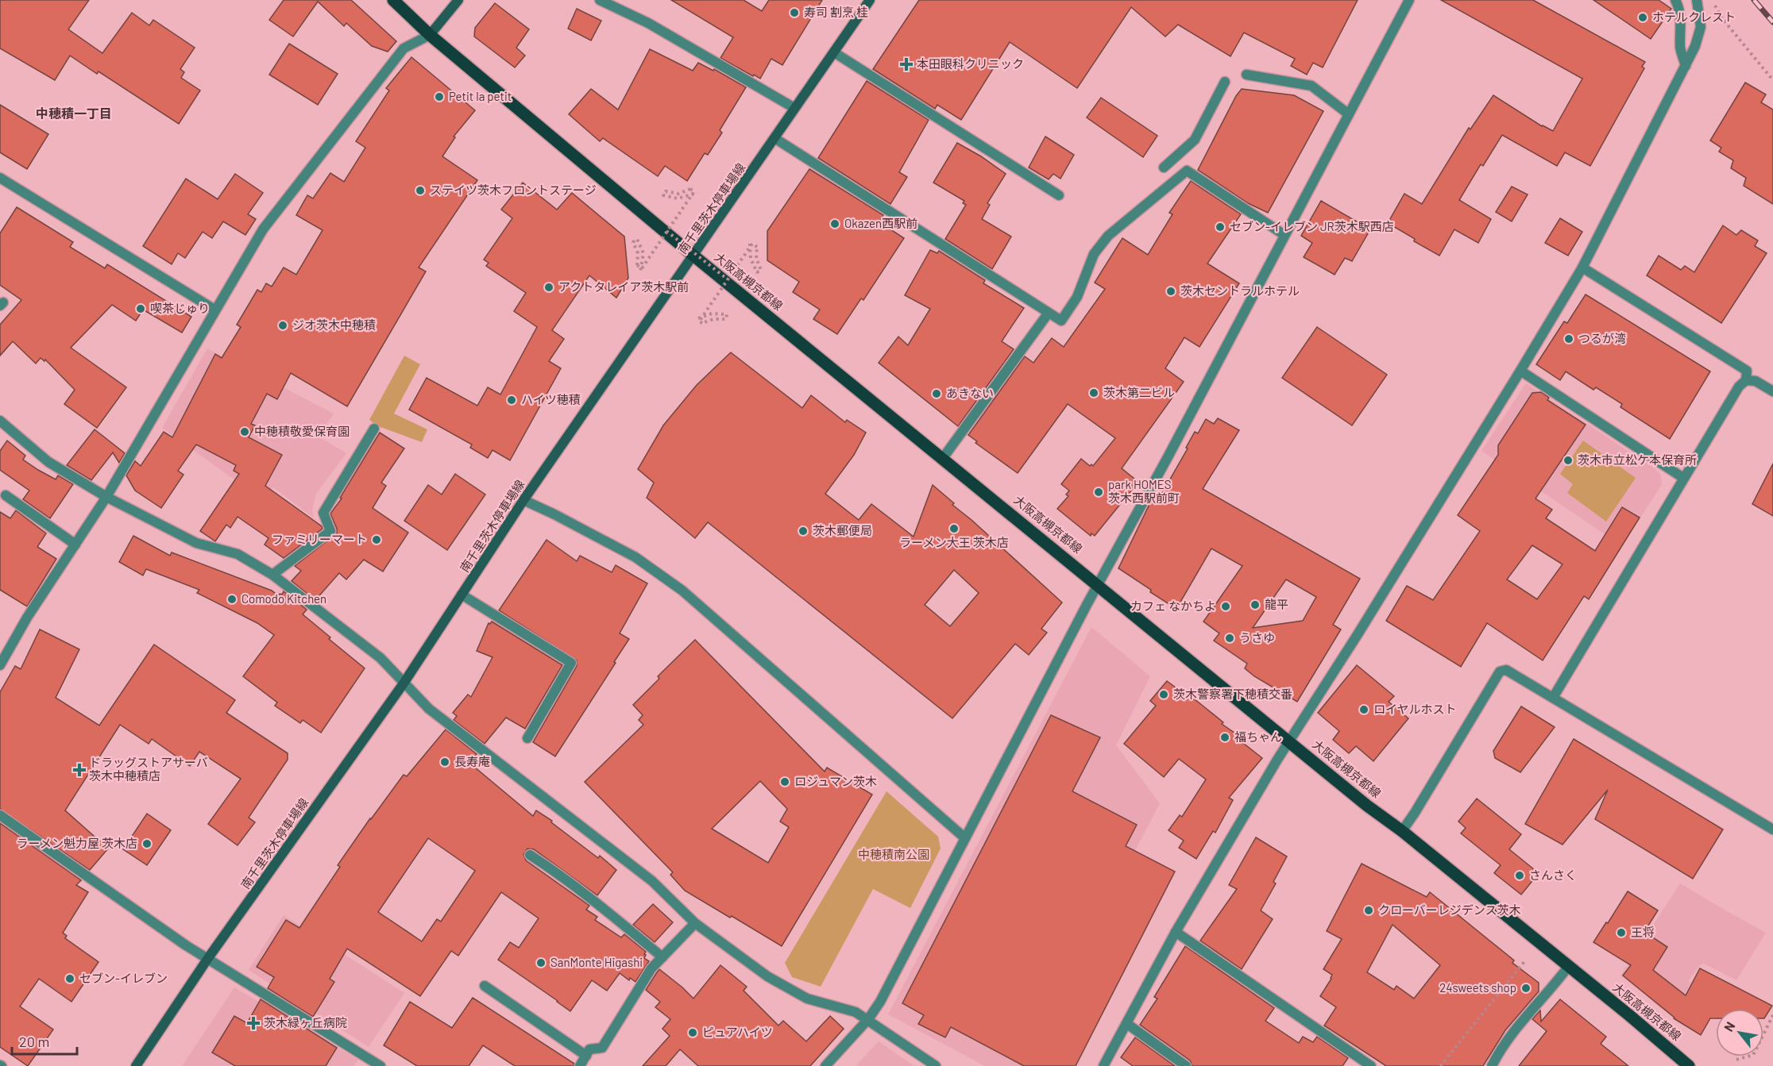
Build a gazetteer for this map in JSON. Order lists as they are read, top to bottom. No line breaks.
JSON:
{"streets":{"main road":["南千里茨木停車場線","大阪高槻京都線"]},"crossings":[["南千里茨木停車場線","大阪高槻京都線"]],"districts":["中穂積一丁目"],"parks":["中穂積南公園"],"places":{"other":["寿司 割烹 桂","ホテルクレスト","Petit la petit","ステイツ茨木フロントステージ","Okazen西駅前","セブン-イレブン JR茨木駅西店","アクトタレイア茨木駅前","茨木セントラルホテル","喫茶じゅり","ジオ茨木中穂積","つるが湾","茨木第二ビル","あきない","ハイツ穂積","中穂積敬愛保育園","茨木市立松ケ本保育所","park HOMES 茨木西駅前町","ラーメン大王 茨木店","茨木郵便局","ファミリーマート","Comodo Kitchen","龍平","カフェ なかちよ","うさゆ","茨木警察署下穂積交番","ロイヤルホスト","福ちゃん","長寿庵","ロジュマン茨木","ラーメン魁力屋 茨木店","さんさく","クローバーレジデンス茨木","王将","SanMonte Higashi","セブン-イレブン","24sweets shop","ピュアハイツ"],"health":["本田眼科クリニック","ドラッグストアサーバ 茨木中穂積店","茨木緑ヶ丘病院"]},"scale_bar":"20 m","north":"top left"}
